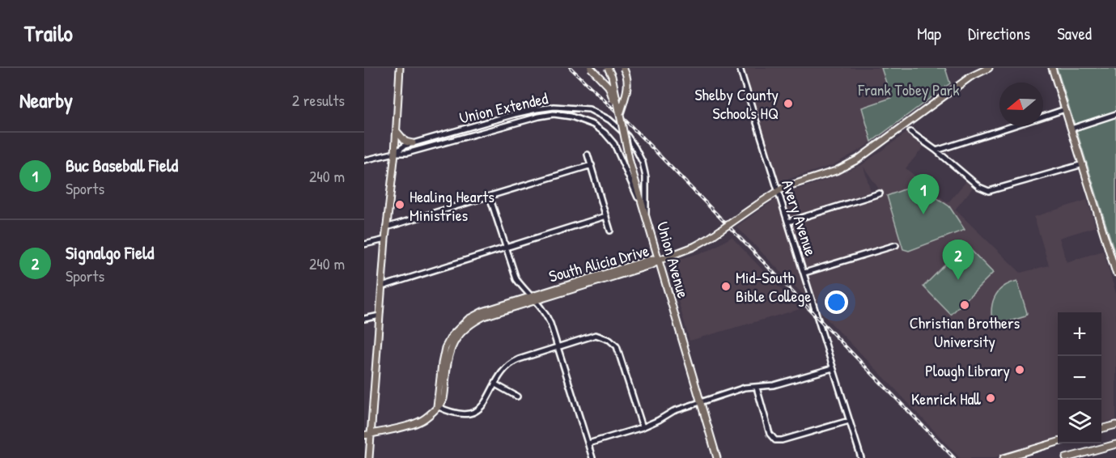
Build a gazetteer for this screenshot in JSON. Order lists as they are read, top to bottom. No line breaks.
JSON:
{"streets":{"main road":["Union Avenue","South Alicia Drive"],"street":["Union Extended","Avery Avenue"]},"crossings":[["Union Extended","Union Avenue"],["Avery Avenue","South Alicia Drive"],["Union Avenue","South Alicia Drive"]],"parks":["Frank Tobey Park"],"places":["Shelby County Schools HQ","Healing Hearts Ministries","Mid-South Bible College","Christian Brothers University","Plough Library","Kenrick Hall"],"north":"left","page":{"header":"Trailo","nav":["Map","Directions","Saved"],"heading":["Nearby","2 results"],"list":[{"mark":"1","name":"Buc Baseball Field","note":"Sports","value":"240 m"},{"mark":"2","name":"Signalgo Field","note":"Sports","value":"240 m"}],"pins":["1","2"],"map_buttons":["+","−"]}}
